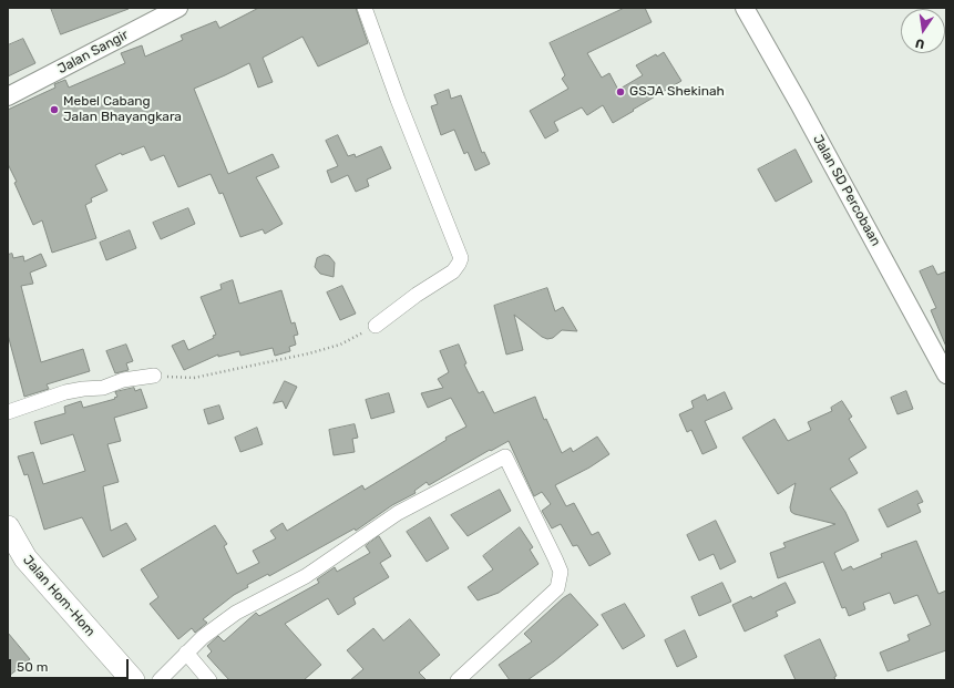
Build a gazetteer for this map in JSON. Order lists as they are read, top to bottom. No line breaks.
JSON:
{"streets":{"highway":["Jalan Hom-Hom"],"street":["Jalan Sangir","Jalan SD Percobaan"]},"places":["GSJA Shekinah","Mebel Cabang Jalan Bhayangkara"],"scale_bar":"50 m","north":"bottom"}
